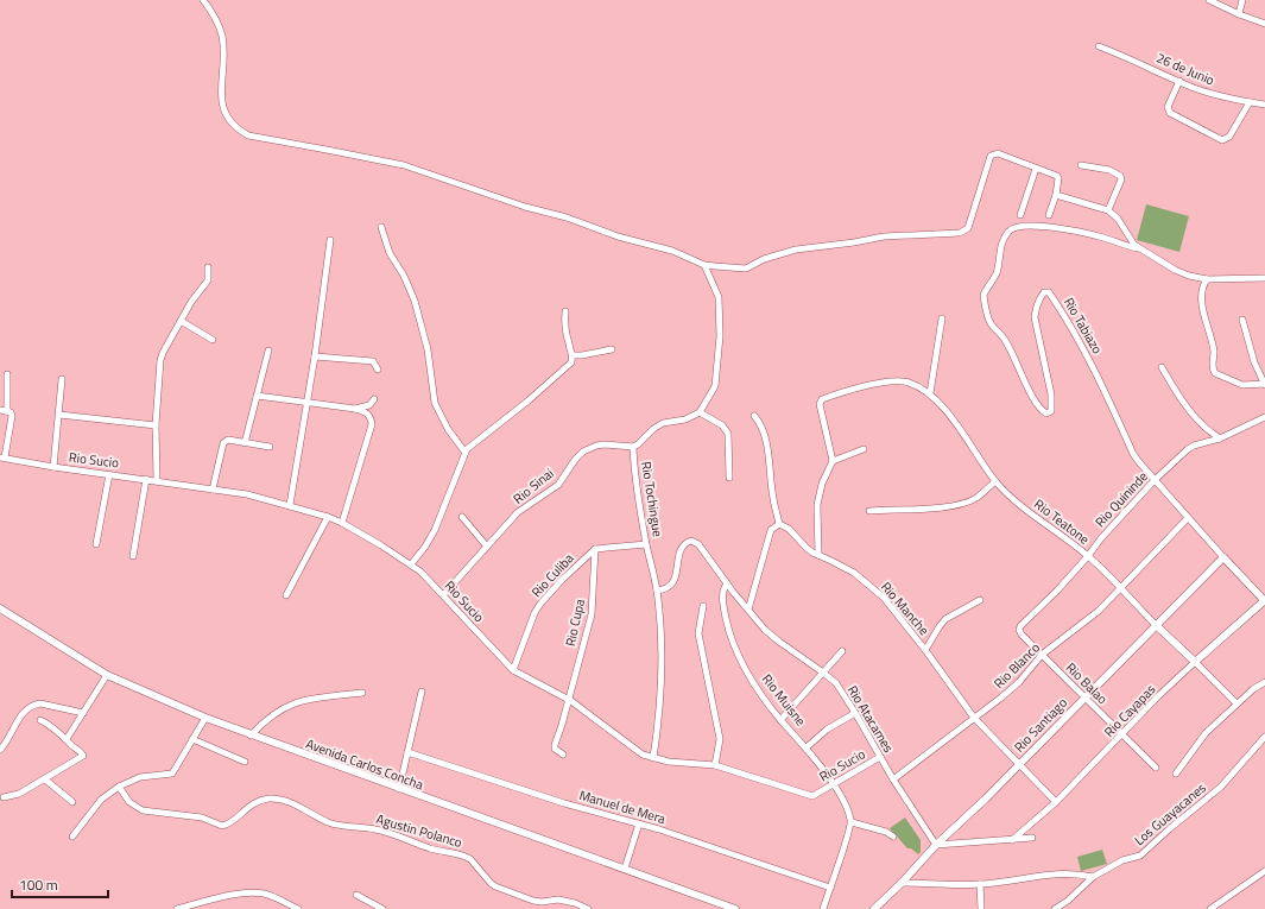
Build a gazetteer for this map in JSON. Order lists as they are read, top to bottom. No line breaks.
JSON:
{"streets":{"street":["26 de Junio","Rio Tabiazo","Rio Sucio","Rio Sinai","Rio Tochingue","Rio Quininde","Rio Teatone","Rio Culiba","Rio Manche","Rio Cupa","Rio Blanco","Rio Balao","Rio Muisne","Rio Cayapas","Rio Atacames","Rio Santiago","Avenida Carlos Concha","Manuel de Mera","Los Guayacanes","Agustin Polanco"]},"crossings":[["Rio Tabiazo","Rio Quininde"],["Rio Tabiazo","Rio Blanco"],["Rio Tabiazo","Rio Cayapas"],["Rio Tabiazo","Rio Santiago"],["Rio Sucio","Rio Sinai"],["Rio Sucio","Rio Tochingue"],["Rio Sucio","Rio Culiba"],["Rio Sucio","Rio Cupa"],["Rio Sucio","Rio Muisne"],["Rio Sucio","Rio Atacames"],["Rio Sinai","Rio Tochingue"],["Rio Tochingue","Rio Atacames"],["Rio Quininde","Rio Teatone"],["Rio Quininde","Rio Balao"],["Rio Teatone","Rio Blanco"],["Rio Teatone","Rio Cayapas"],["Rio Teatone","Rio Santiago"],["Rio Culiba","Rio Cupa"],["Rio Manche","Rio Blanco"],["Rio Manche","Rio Cayapas"],["Rio Manche","Rio Santiago"],["Rio Blanco","Rio Balao"],["Rio Blanco","Rio Atacames"],["Rio Balao","Rio Cayapas"],["Rio Balao","Rio Santiago"],["Rio Muisne","Rio Atacames"],["Rio Atacames","Rio Santiago"]],"scale_bar":"100 m"}
